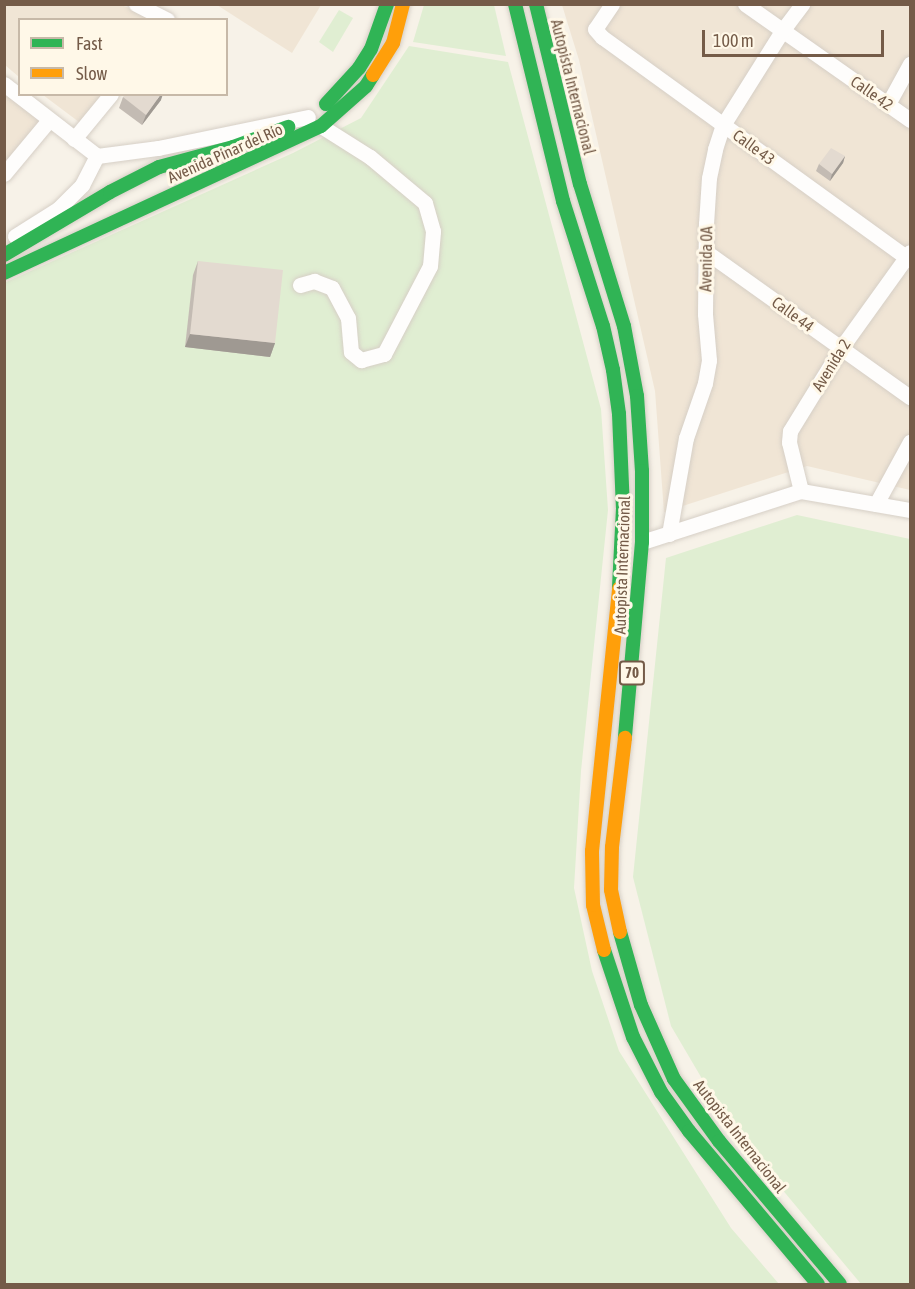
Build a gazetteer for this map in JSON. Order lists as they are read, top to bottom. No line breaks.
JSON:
{"streets":{"main road":["Autopista Internacional","Avenida Pinar del Río","70"],"street":["Calle 42","Calle 43","Avenida 0A","Calle 44","Avenida 2"]},"crossings":[["Calle 42","Avenida 0A"],["Calle 43","Avenida 0A"],["Calle 43","Avenida 2"],["Avenida 0A","Calle 44"],["Calle 44","Avenida 2"]],"legend":["Fast","Slow"],"scale_bar":"100 m"}
